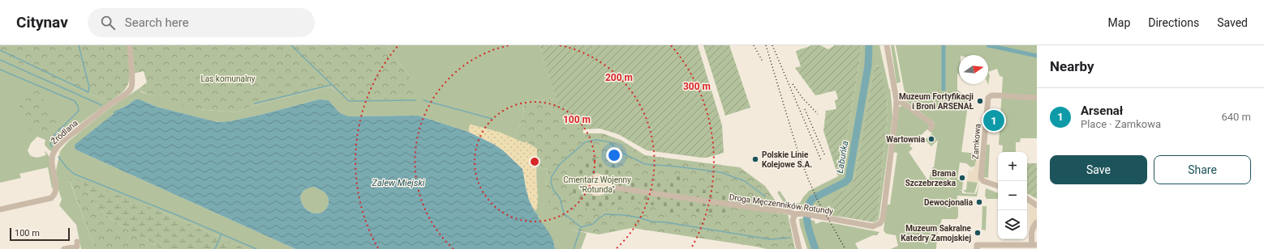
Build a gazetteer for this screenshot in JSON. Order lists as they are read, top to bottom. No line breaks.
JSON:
{"streets":{"street":["Źródlana","Zamkowa","Droga Męczenników Rotundy"]},"water":["Łabuńka","Zalew Miejski"],"parks":["Las komunalny","Cmentarz Wojenny \"Rotunda\""],"places":["Muzeum Fortyfikacji i Broni ARSENAŁ","Wartownia","Polskie Linie Kolejowe S.A.","Brama Szczebrzeska","Dewocjonalia","Muzeum Sakralne Katedry Zamojskiej"],"scale_bar":"100 m","north":"right","page":{"header":"Citynav","search":"Search here","nav":["Map","Directions","Saved"],"heading":"Nearby","list":[{"mark":"1","name":"Arsenał","note":"Place · Zamkowa","value":"640 m"}],"pins":"1","buttons":["Save","Share"],"map_buttons":["+","−"],"scale":"100 m"},"rings":["200 m","300 m","100 m"]}
